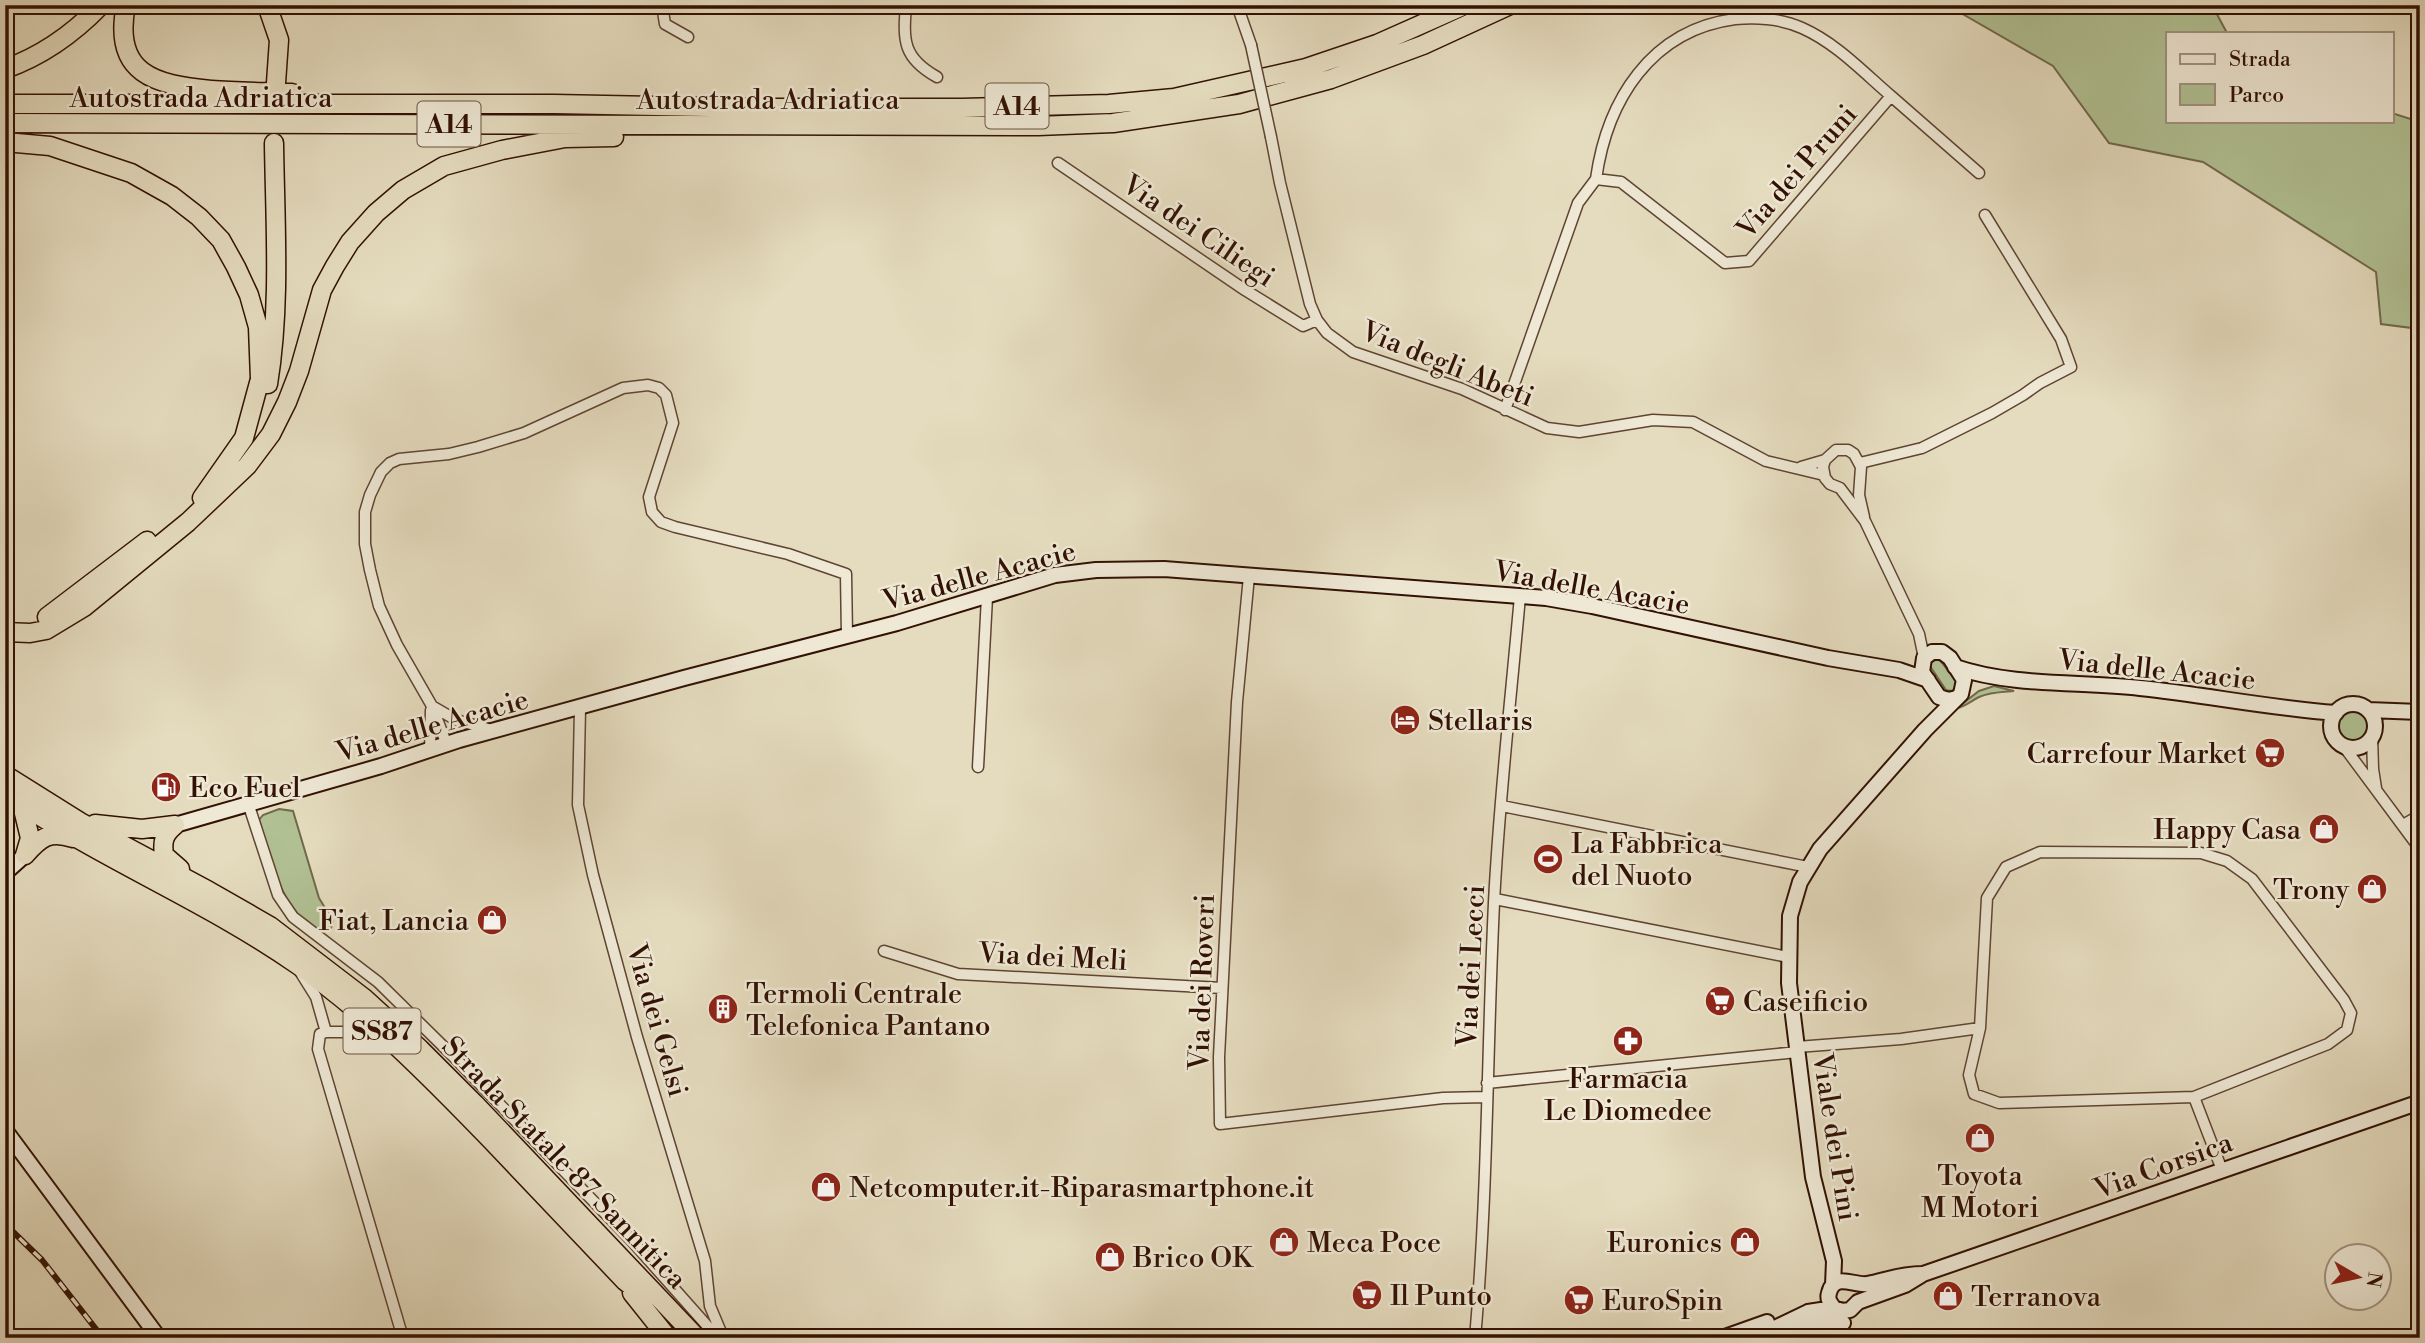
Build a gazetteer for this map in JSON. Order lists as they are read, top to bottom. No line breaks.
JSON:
{"streets":{"highway":["Autostrada Adriatica","A14","SS87","Strada Statale 87 Sannitica"],"street":["Via dei Pruni","Via dei Ciliegi","Via degli Abeti","Via delle Acacie","Via dei Meli","Via dei Lecci","Via dei Roveri","Via dei Gelsi","Viale dei Pini","Via Corsica"]},"crossings":[["Via dei Ciliegi","Via degli Abeti"],["Via degli Abeti","Via delle Acacie"],["Via degli Abeti","Viale dei Pini"],["Via delle Acacie","Via dei Lecci"],["Via delle Acacie","Via dei Roveri"],["Via delle Acacie","Via dei Gelsi"],["Via delle Acacie","SS87"],["Via delle Acacie","Viale dei Pini"],["Via dei Meli","Via dei Roveri"],["Via dei Lecci","Via dei Roveri"],["SS87","Strada Statale 87 Sannitica"],["Viale dei Pini","Via Corsica"]],"places":{"hotel":["Stellaris"],"supermarket":["Carrefour Market","Caseificio","Il Punto","EuroSpin"],"fuel station":["Eco Fuel"],"shop":["Happy Casa","Trony","Fiat, Lancia","Toyota M Motori","Netcomputer.it-Riparasmartphone.it","Meca Poce","Euronics","Brico OK","Terranova"],"sports":["La Fabbrica del Nuoto"],"building":["Termoli Centrale Telefonica Pantano"],"pharmacy":["Farmacia Le Diomedee"]},"legend":["Strada","Parco"],"north":"right"}
